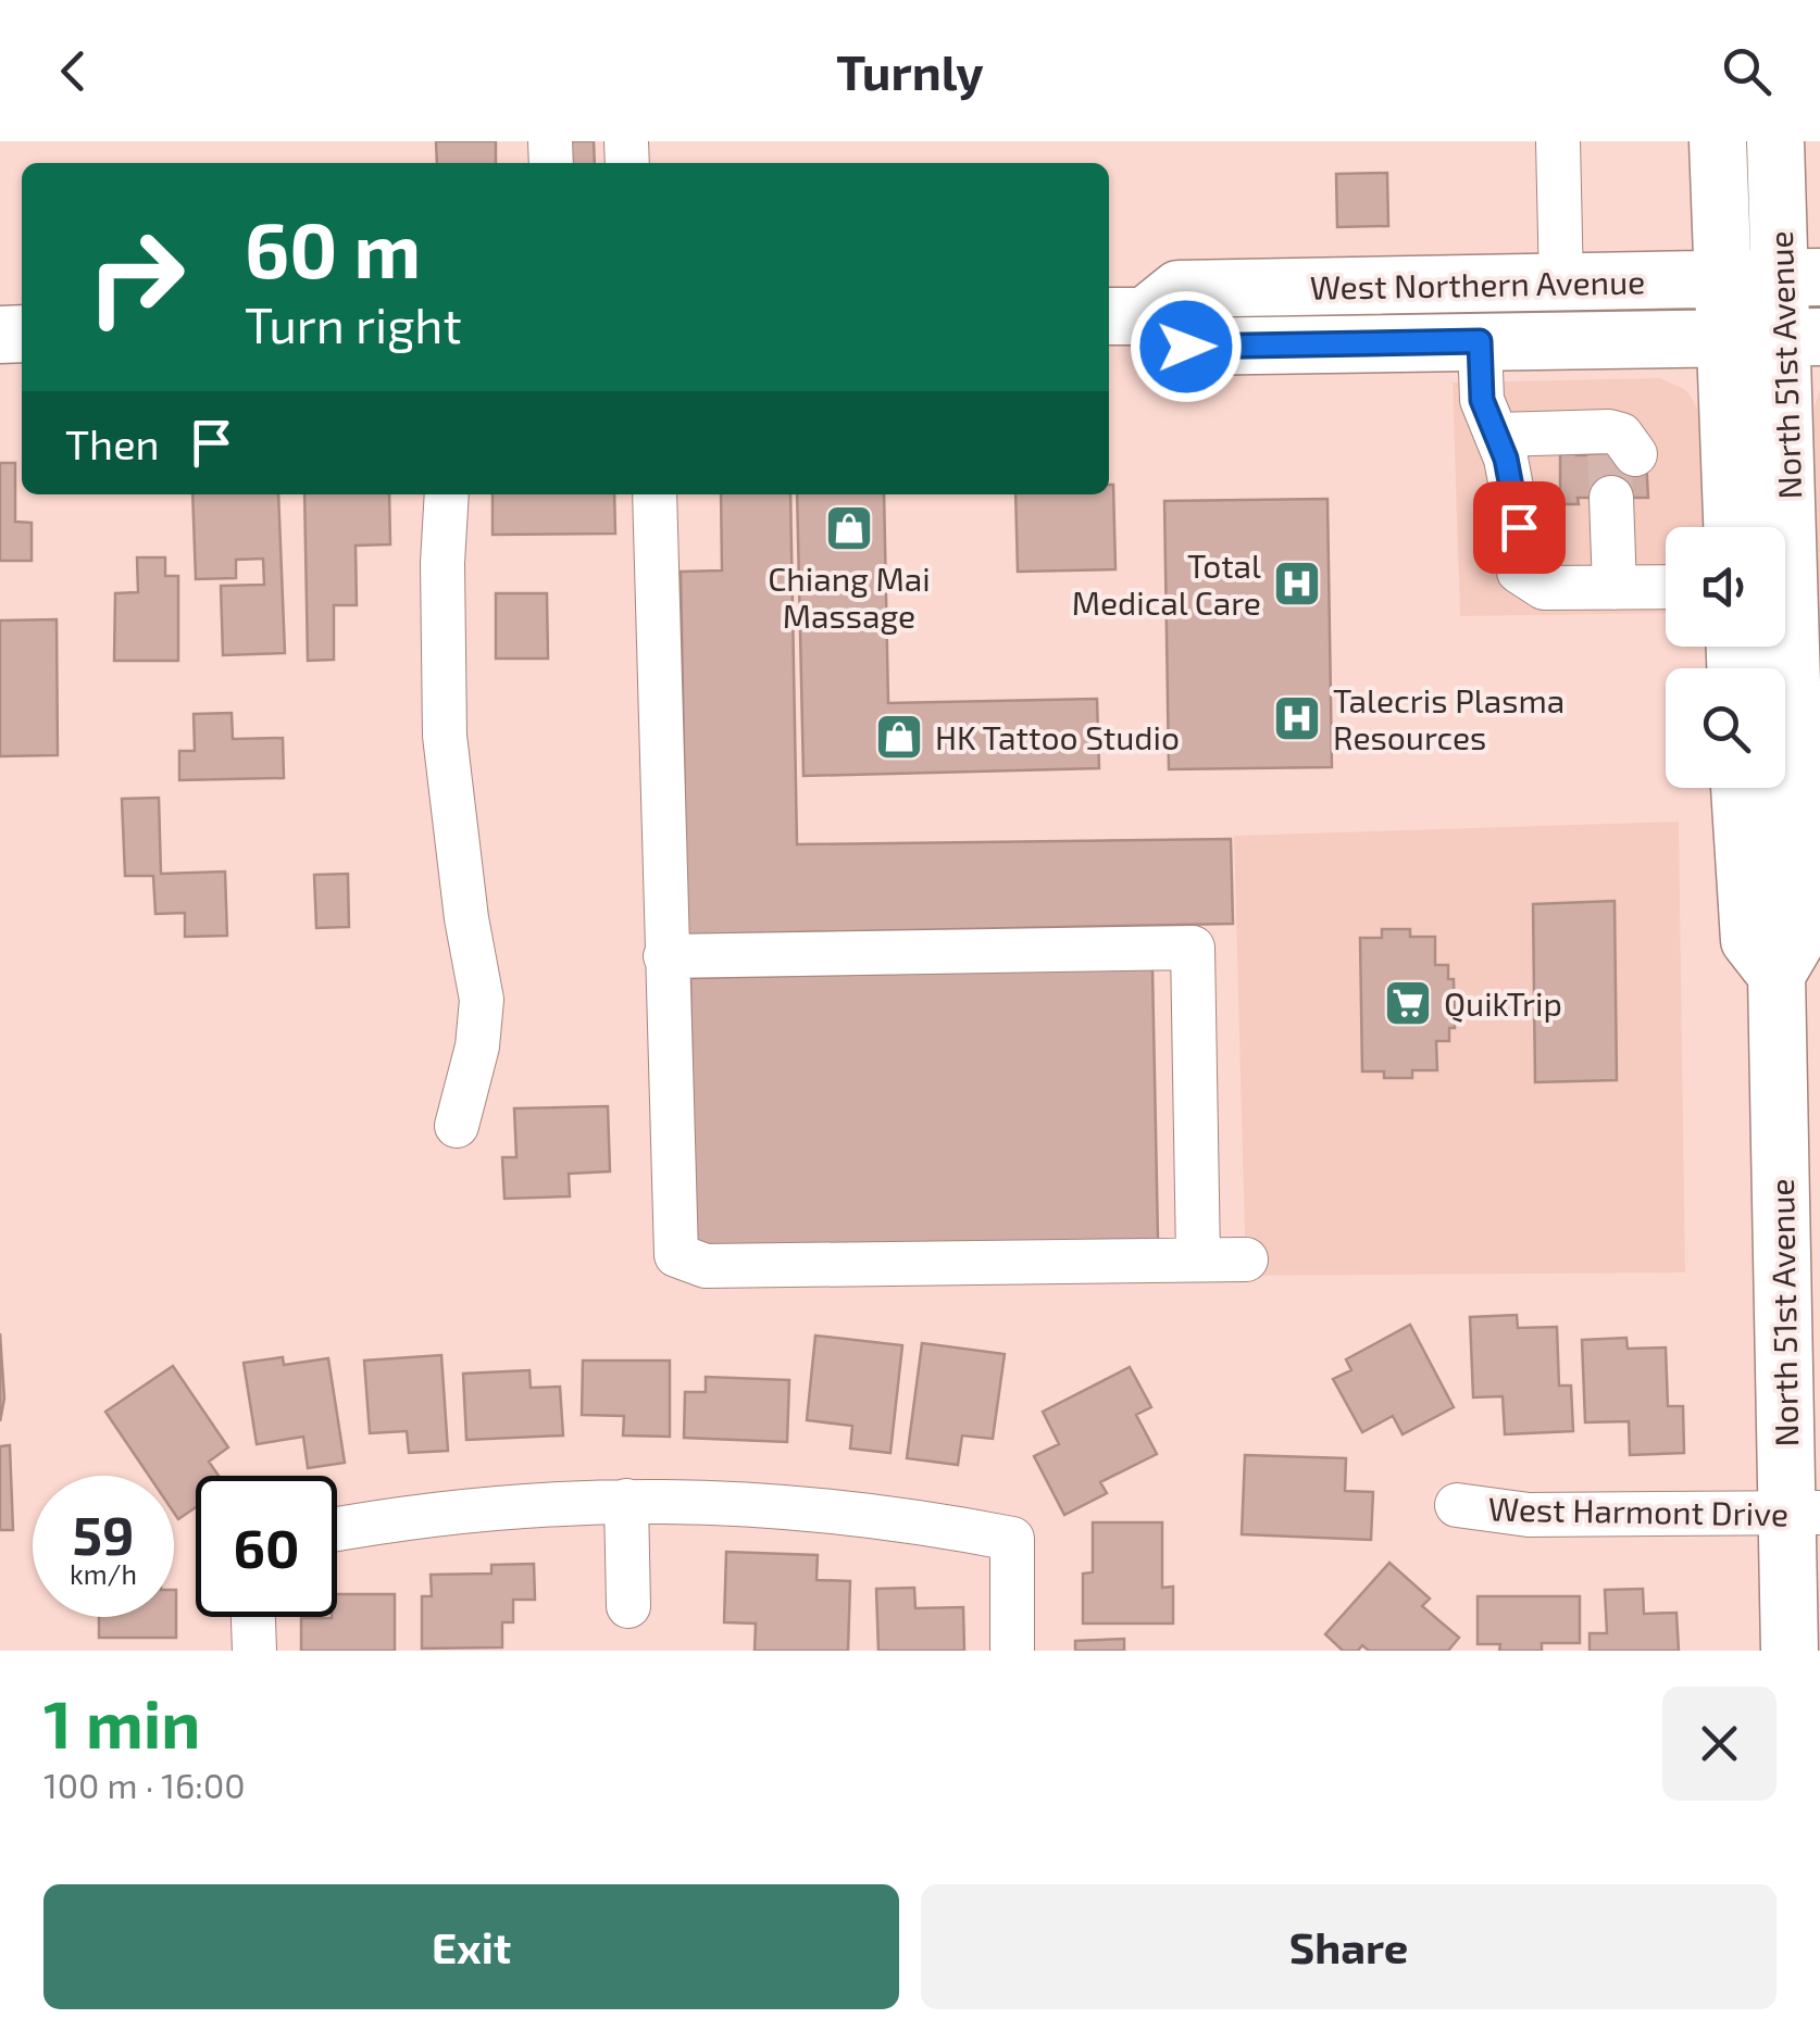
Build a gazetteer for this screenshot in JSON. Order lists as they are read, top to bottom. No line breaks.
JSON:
{"streets":{"main road":["West Northern Avenue","North 51st Avenue"],"street":["West Harmont Drive"]},"crossings":[["West Northern Avenue","North 51st Avenue"],["North 51st Avenue","West Harmont Drive"]],"places":{"shop":["Chiang Mai Massage","HK Tattoo Studio"],"hospital":["Total Medical Care","Talecris Plasma Resources"],"supermarket":["QuikTrip"]},"page":{"header":"Turnly","turn":["60 m","Turn right"],"then":"Then","speed":"59 km/h","limit":"60","heading":["1 min","100 m · 16:00"],"buttons":["Exit","Share"]}}
